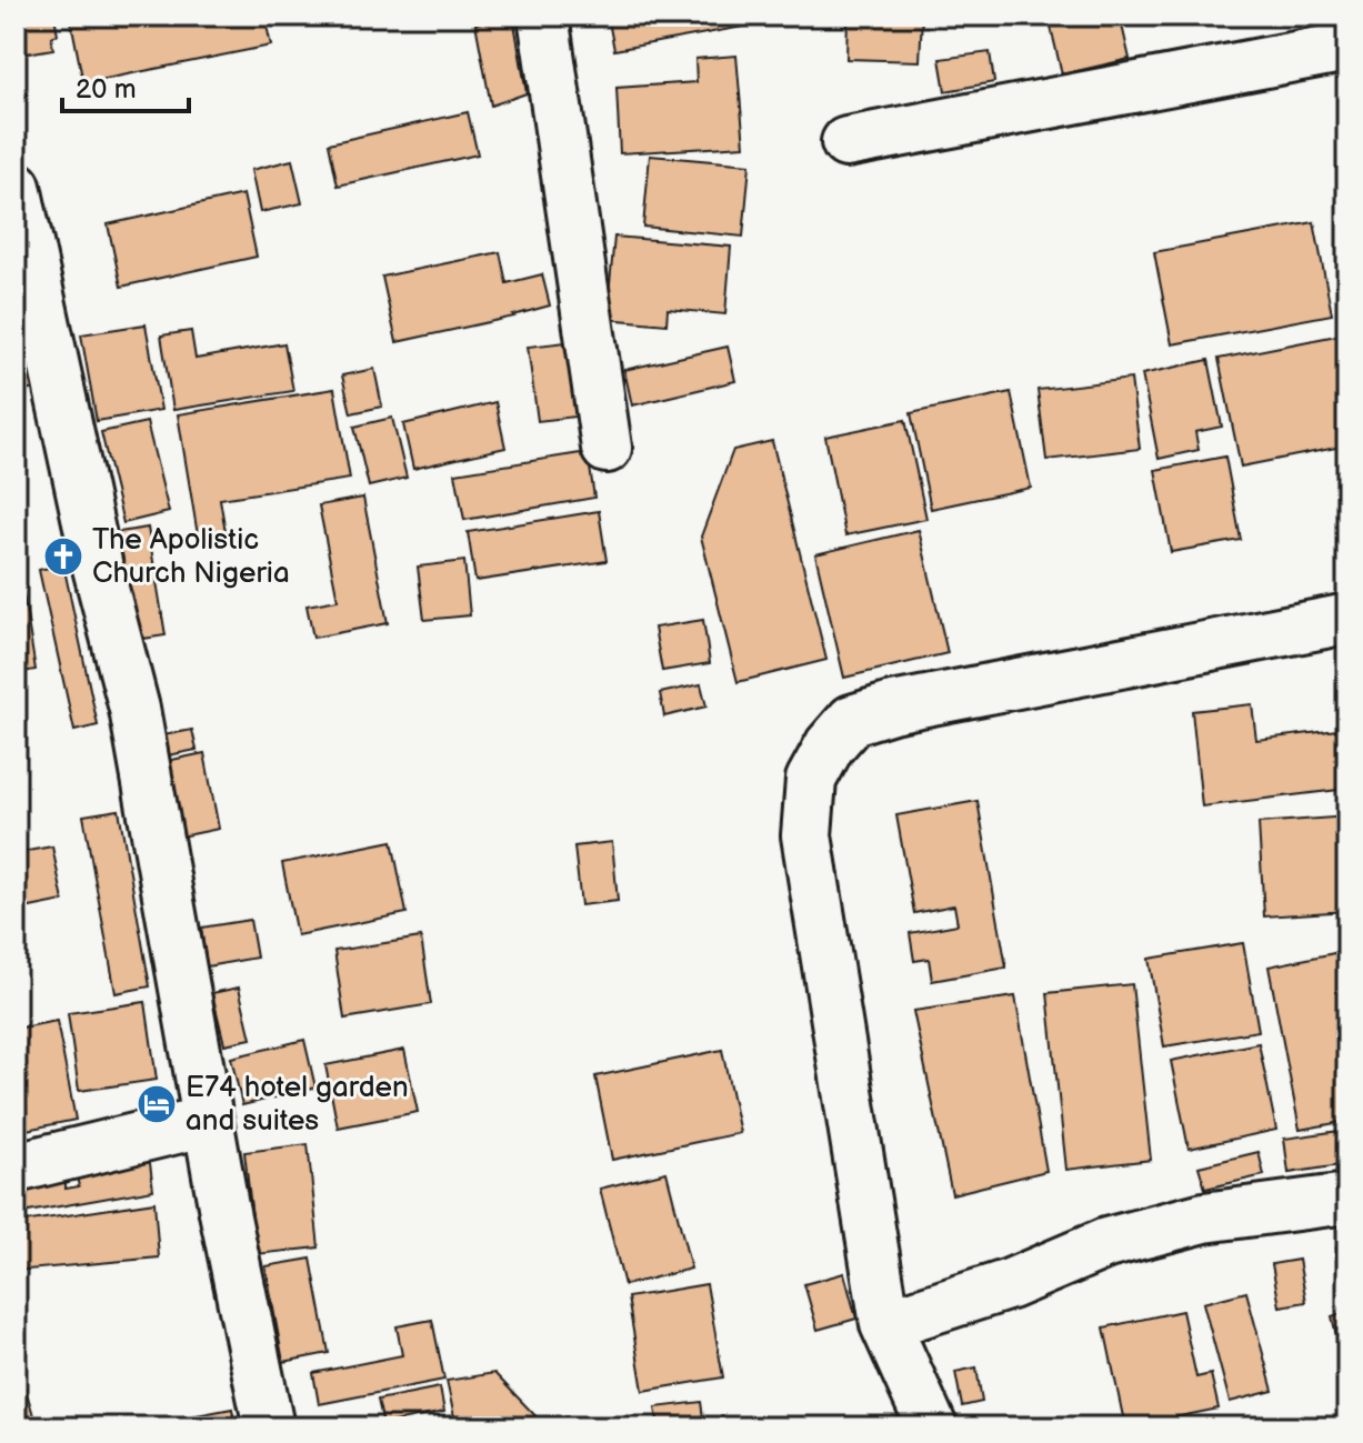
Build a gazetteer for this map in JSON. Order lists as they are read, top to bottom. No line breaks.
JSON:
{"places":{"church":["The Apolistic Church Nigeria"],"hotel":["E74 hotel garden and suites"]},"scale_bar":"20 m"}
